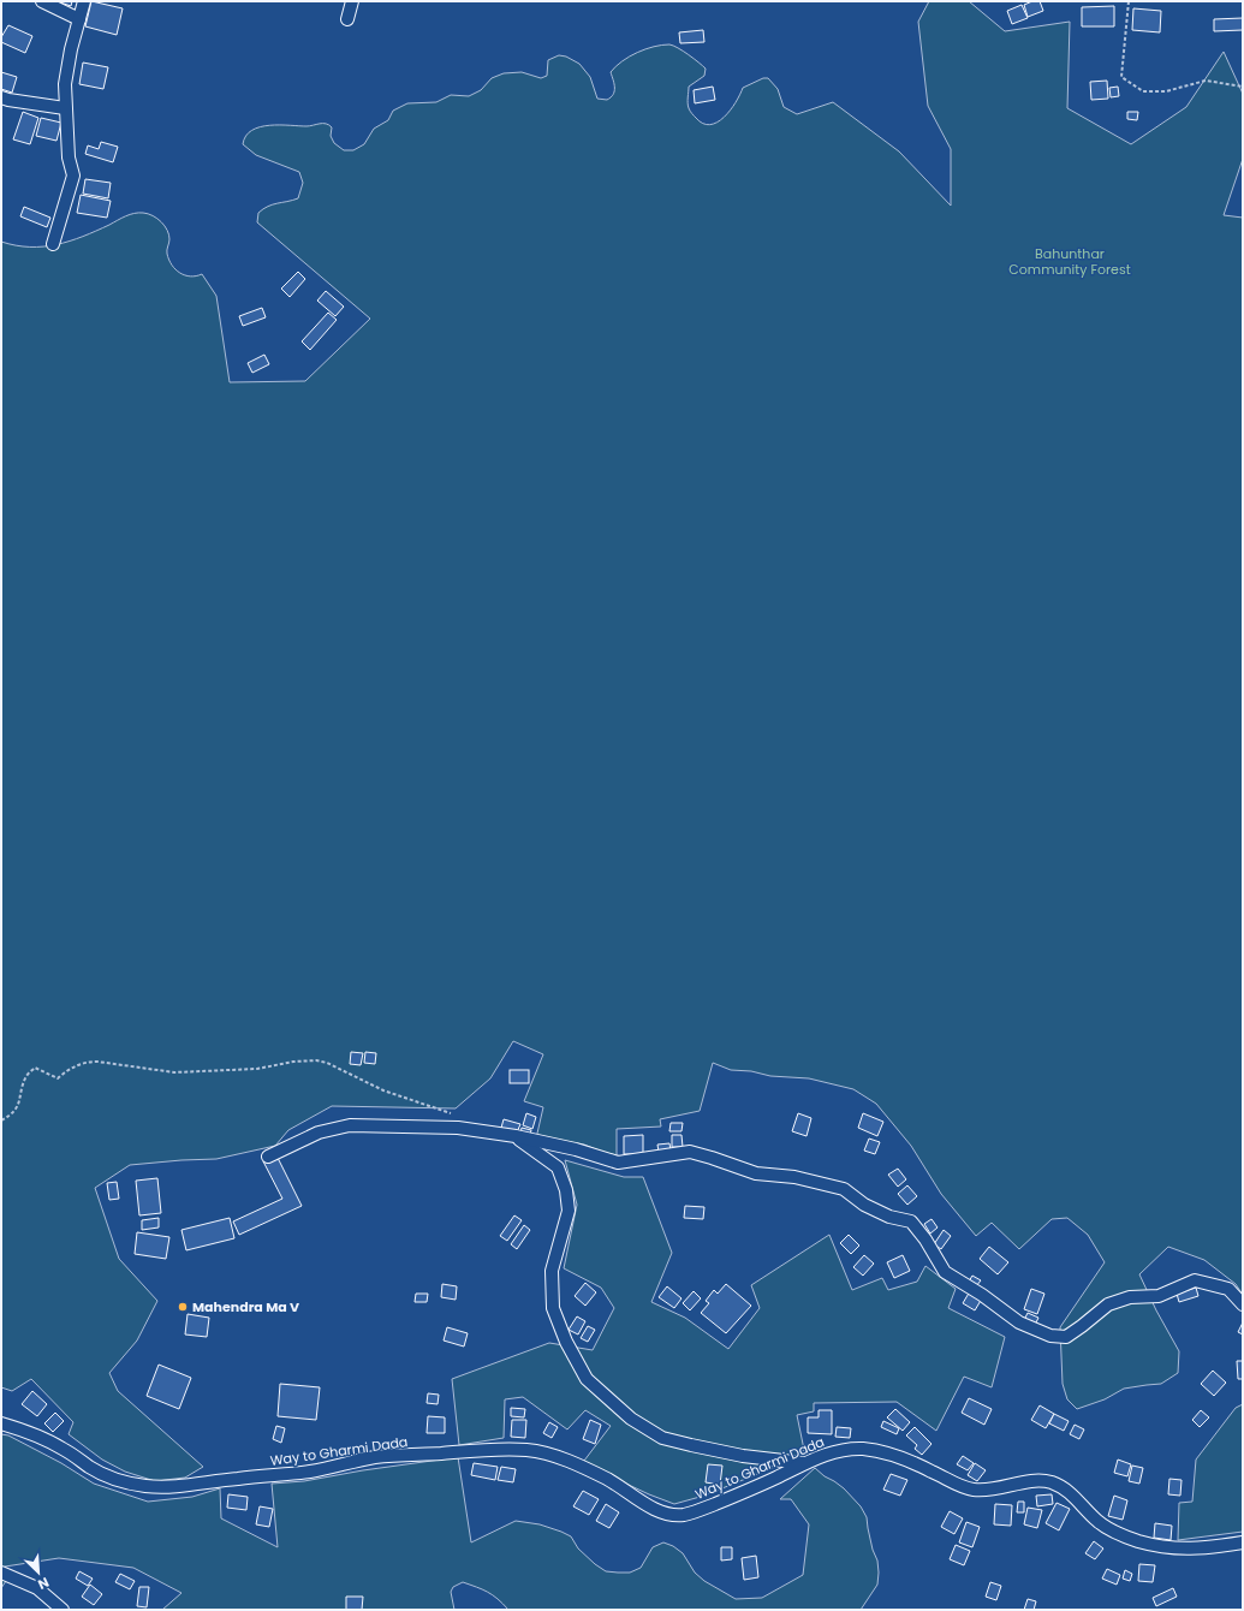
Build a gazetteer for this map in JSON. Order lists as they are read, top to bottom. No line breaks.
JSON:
{"streets":{"street":["Way to Gharmi Dada"]},"parks":["Bahunthar Community Forest"],"places":["Mahendra Ma V"],"north":"bottom right"}
